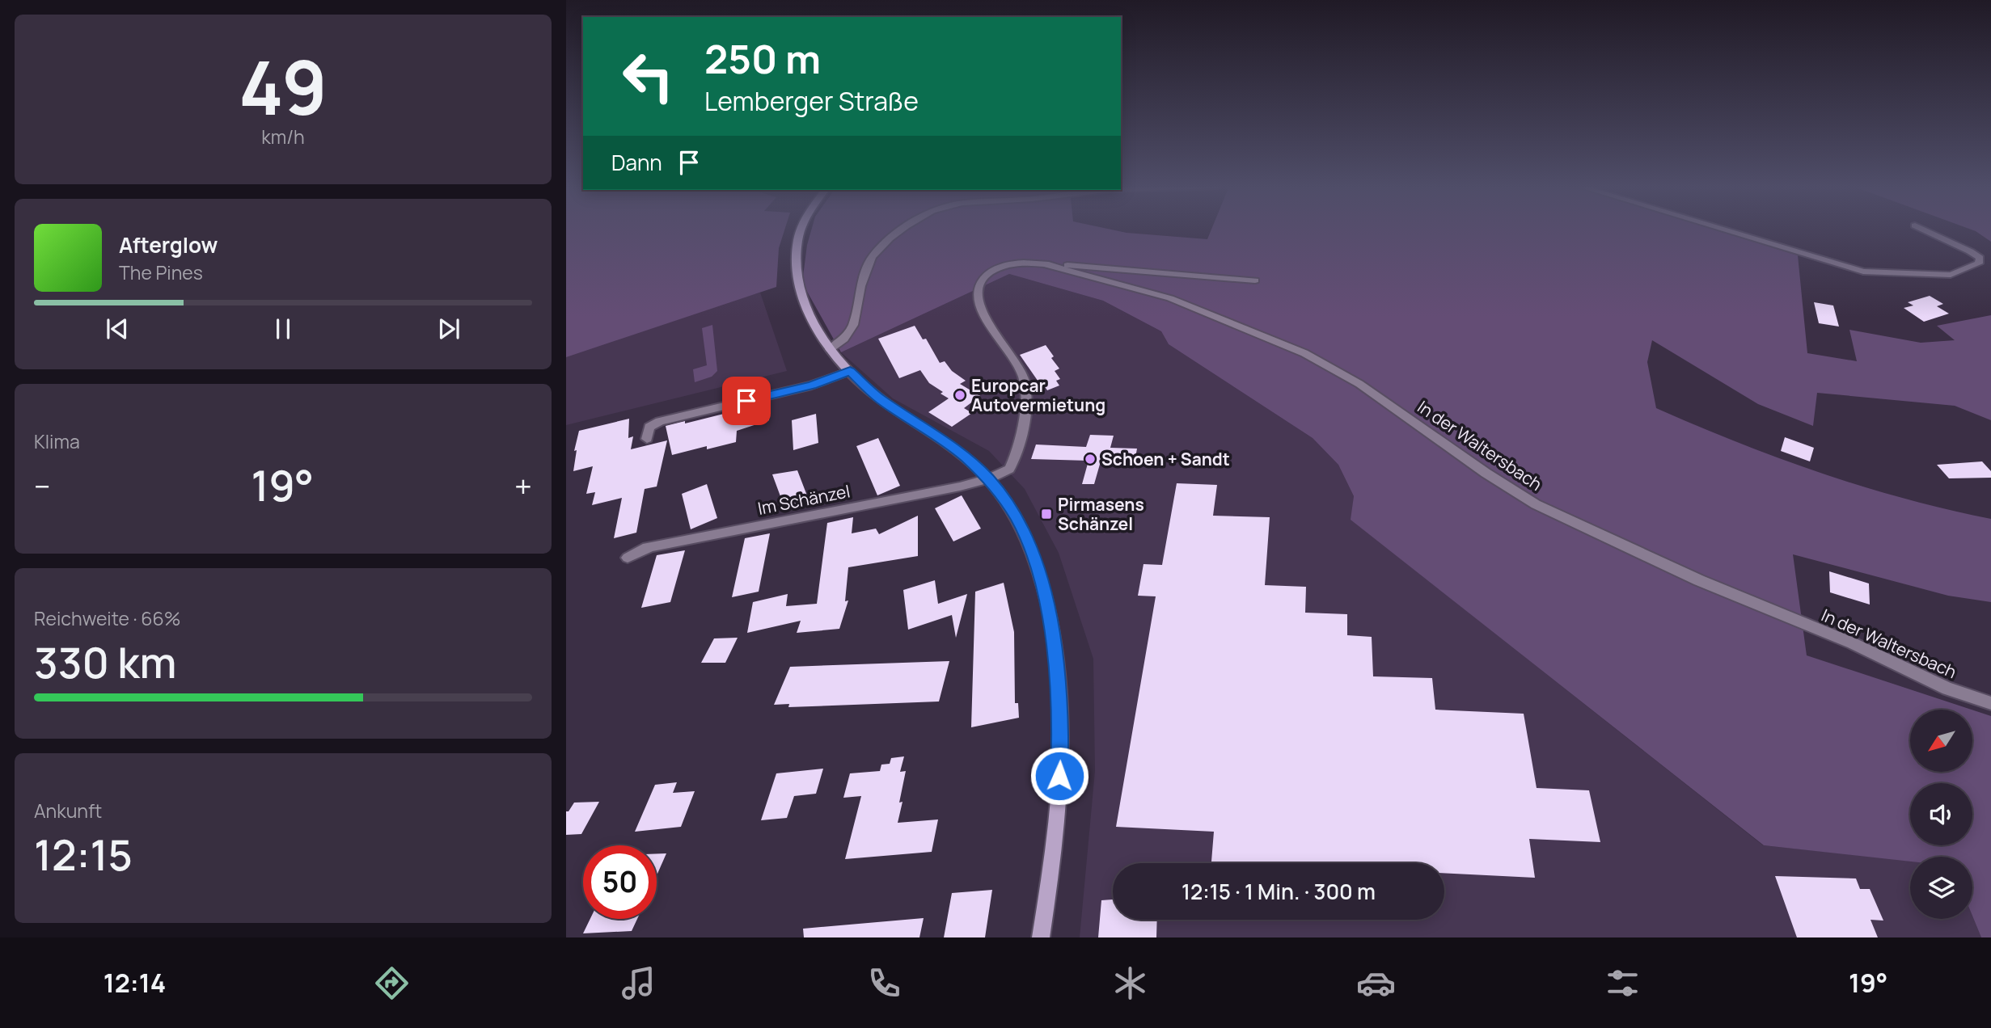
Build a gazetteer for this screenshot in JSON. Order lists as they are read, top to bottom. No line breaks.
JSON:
{"streets":{"street":["In der Waltersbach","Im Schänzel"]},"places":{"other":["Europcar Autovermietung","Schoen + Sandt"],"transit":["Pirmasens Schänzel"]},"north":"bottom left","page":{"tile":[["49","km/h"],"Klima",["Reichweite · 66%","330 km"],["Ankunft","12:15"]],"turn":["250 m","Lemberger Straße"],"then":"Dann","song":["Afterglow","The Pines"],"heat":["−","19°","+"],"limit":"50","trip":"12:15 · 1 Min. · 300 m","tabs":["12:14","19°"]}}
